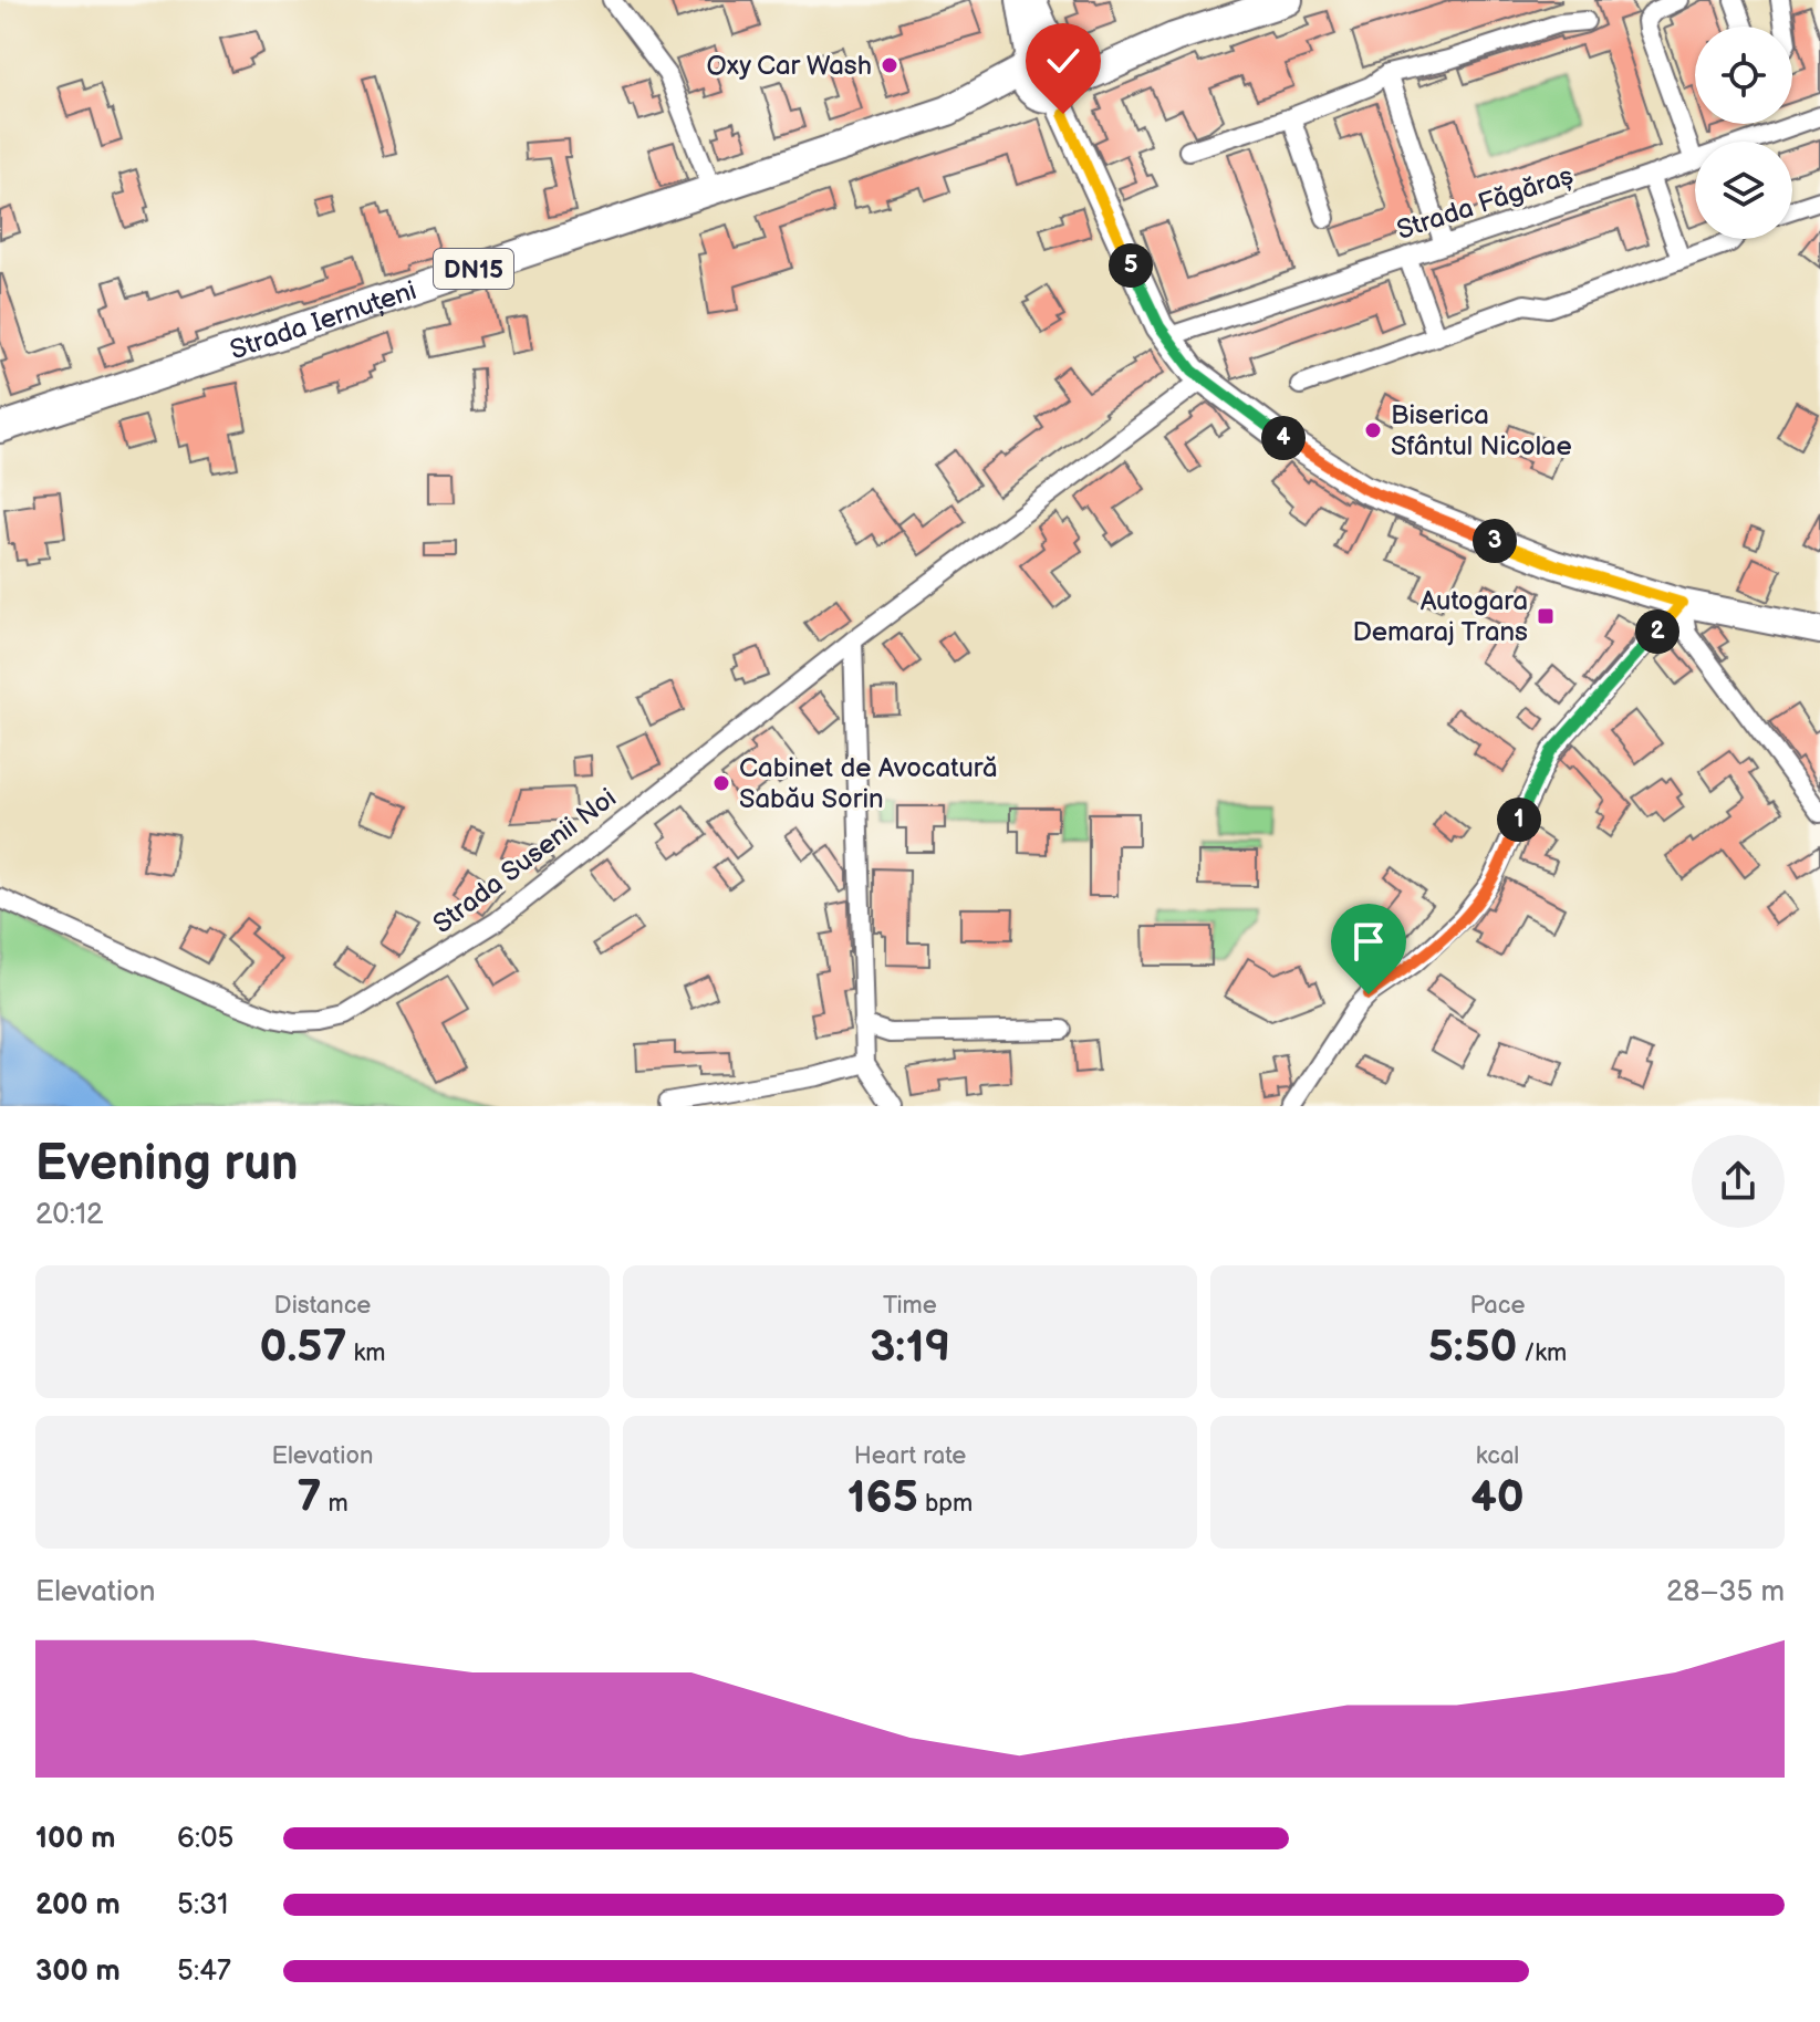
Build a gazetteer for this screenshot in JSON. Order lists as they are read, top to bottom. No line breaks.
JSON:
{"streets":{"main road":["DN15","Strada Iernuțeni"],"street":["Strada Făgăraș","Strada Susenii Noi"]},"places":{"other":["Oxy Car Wash","Biserica Sfântul Nicolae","Cabinet de Avocatură Sabău Sorin"],"transit":["Autogara Demaraj Trans"]},"page":{"pins":["5","4","3","2","1"],"heading":["Evening run","20:12"],"stats":[["Distance","0.57 km"],["Time","3:19"],["Pace","5:50 /km"],["Elevation","7 m"],["Heart rate","165 bpm"],["kcal","40"]],"chart":["Elevation","28–35 m"],"list":[{"name":"100 m","note":"6:05"},{"name":"200 m","note":"5:31"},{"name":"300 m","note":"5:47"}]}}
